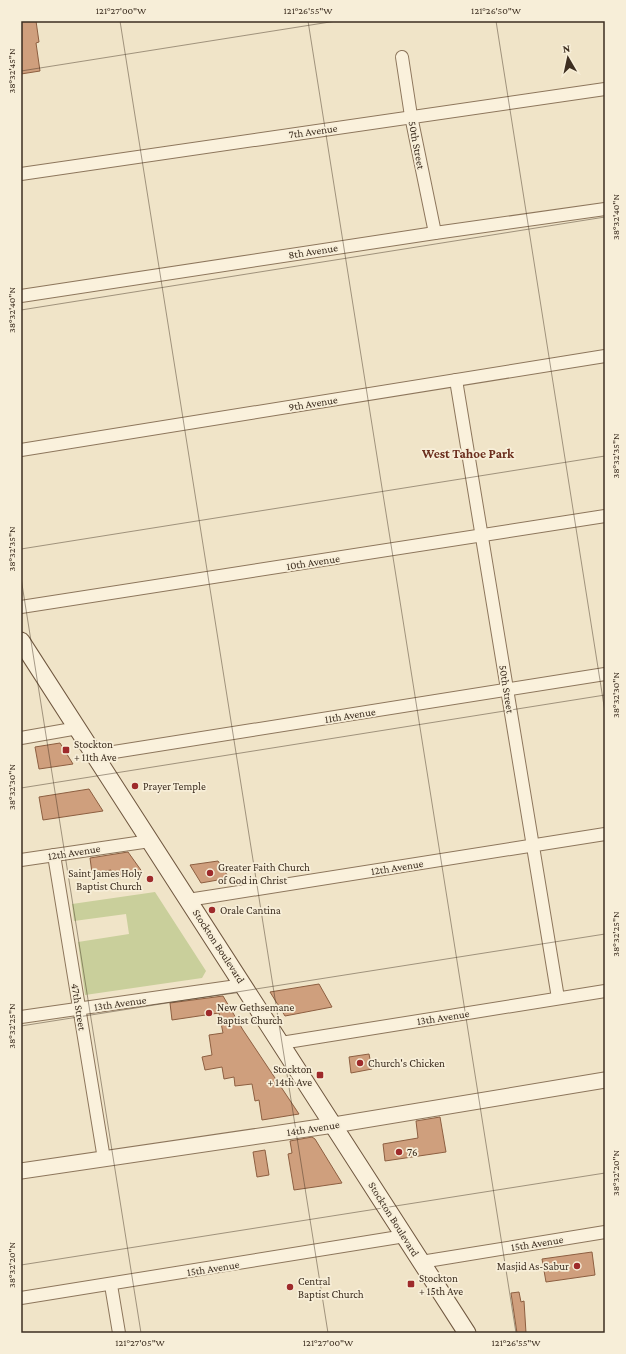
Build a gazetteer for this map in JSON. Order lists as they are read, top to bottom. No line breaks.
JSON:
{"streets":{"main road":["Stockton Boulevard"],"street":["7th Avenue","50th Street","8th Avenue","9th Avenue","10th Avenue","11th Avenue","12th Avenue","13th Avenue","47th Street","14th Avenue","15th Avenue"]},"crossings":[["7th Avenue","50th Street"],["50th Street","8th Avenue"],["50th Street","9th Avenue"],["50th Street","10th Avenue"],["50th Street","11th Avenue"],["50th Street","12th Avenue"],["50th Street","13th Avenue"],["11th Avenue","Stockton Boulevard"],["12th Avenue","Stockton Boulevard"],["12th Avenue","47th Street"],["Stockton Boulevard","13th Avenue"],["Stockton Boulevard","14th Avenue"],["Stockton Boulevard","15th Avenue"],["13th Avenue","47th Street"],["47th Street","14th Avenue"]],"districts":["West Tahoe Park"],"places":{"transit":["Stockton + 11th Ave","Stockton + 14th Ave","Stockton + 15th Ave"],"other":["Prayer Temple","Greater Faith Church of God in Christ","Saint James Holy Baptist Church","Orale Cantina","New Gethsemane Baptist Church","Church's Chicken","76","Masjid As-Sabur","Central Baptist Church"]},"north":"top","coordinates":["121°27'00\"W","121°26'55\"W","121°26'50\"W","38°32'45\"N","38°32'40\"N","38°32'35\"N","38°32'30\"N","38°32'25\"N","38°32'20\"N","121°27'05\"W"]}
